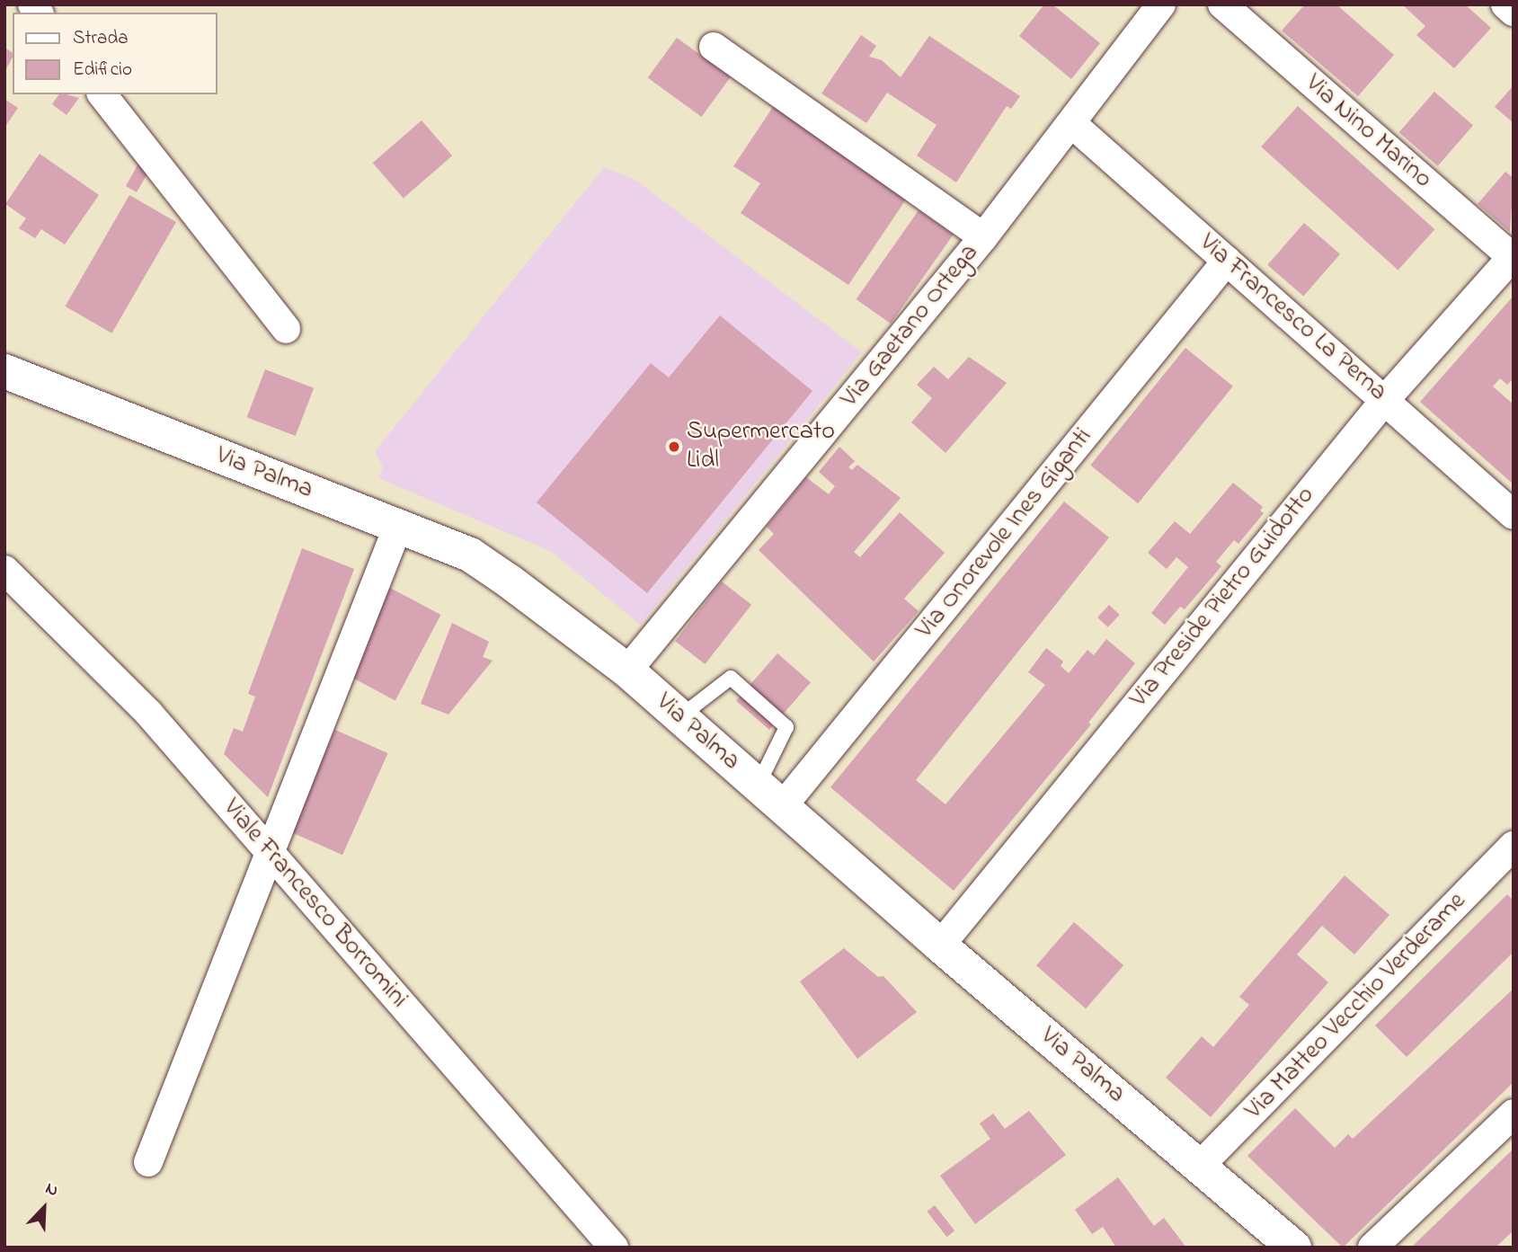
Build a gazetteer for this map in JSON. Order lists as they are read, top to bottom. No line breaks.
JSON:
{"streets":{"main road":["Via Palma"],"street":["Via Nino Marino","Via Francesco La Perna","Via Gaetano Ortega","Via Onorevole Ines Giganti","Via Preside Pietro Guidotto","Viale Francesco Borromini","Via Matteo Vecchio Verderame"]},"crossings":[["Via Nino Marino","Via Preside Pietro Guidotto"],["Via Francesco La Perna","Via Gaetano Ortega"],["Via Francesco La Perna","Via Onorevole Ines Giganti"],["Via Francesco La Perna","Via Preside Pietro Guidotto"],["Via Gaetano Ortega","Via Palma"],["Via Palma","Via Onorevole Ines Giganti"],["Via Palma","Via Preside Pietro Guidotto"],["Via Palma","Via Matteo Vecchio Verderame"]],"places":["Supermercato Lidl"],"legend":["Strada","Edificio"],"north":"top right"}
